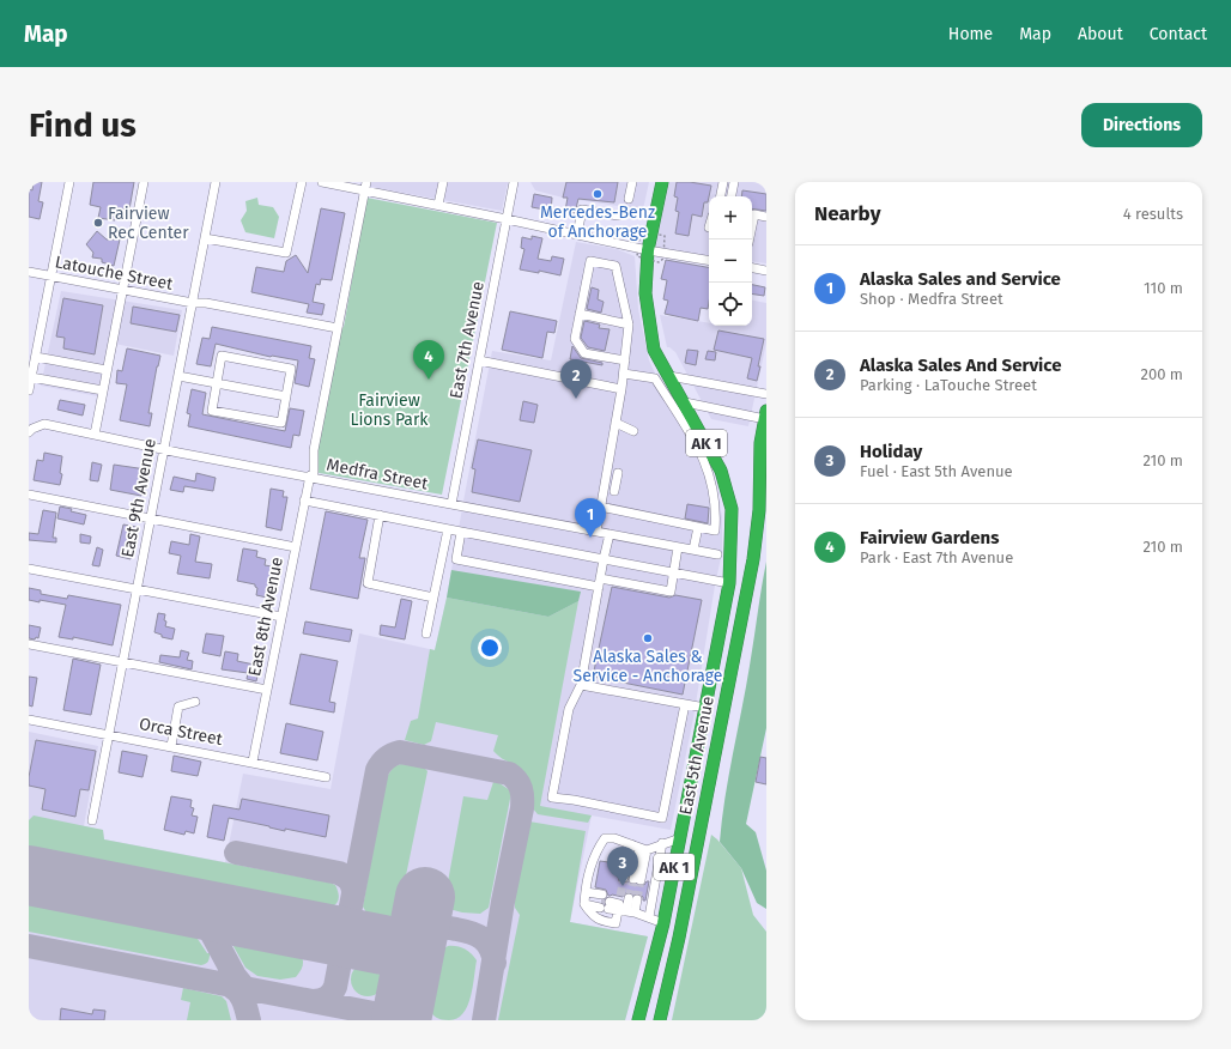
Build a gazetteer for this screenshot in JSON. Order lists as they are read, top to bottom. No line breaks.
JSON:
{"streets":{"highway":["AK 1","East 5th Avenue"],"street":["Latouche Street","East 7th Avenue","Medfra Street","East 9th Avenue","East 8th Avenue","Orca Street"]},"crossings":[["Latouche Street","East 9th Avenue"],["Latouche Street","East 8th Avenue"],["East 7th Avenue","Medfra Street"],["AK 1","East 5th Avenue"],["Medfra Street","East 9th Avenue"],["Medfra Street","East 8th Avenue"],["East 9th Avenue","Orca Street"],["East 8th Avenue","Orca Street"]],"parks":["Fairview Lions Park"],"places":["Mercedes-Benz of Anchorage","Fairview Rec Center","Alaska Sales & Service - Anchorage"],"page":{"header":"Map","nav":["Home","Map","About","Contact"],"buttons":"Directions","title":"Find us","heading":["Nearby","4 results"],"map_buttons":["+","−"],"list":[{"mark":"1","name":"Alaska Sales and Service","note":"Shop · Medfra Street","value":"110 m"},{"mark":"2","name":"Alaska Sales And Service","note":"Parking · LaTouche Street","value":"200 m"},{"mark":"3","name":"Holiday","note":"Fuel · East 5th Avenue","value":"210 m"},{"mark":"4","name":"Fairview Gardens","note":"Park · East 7th Avenue","value":"210 m"}],"pins":["4","2","1","3"]}}
